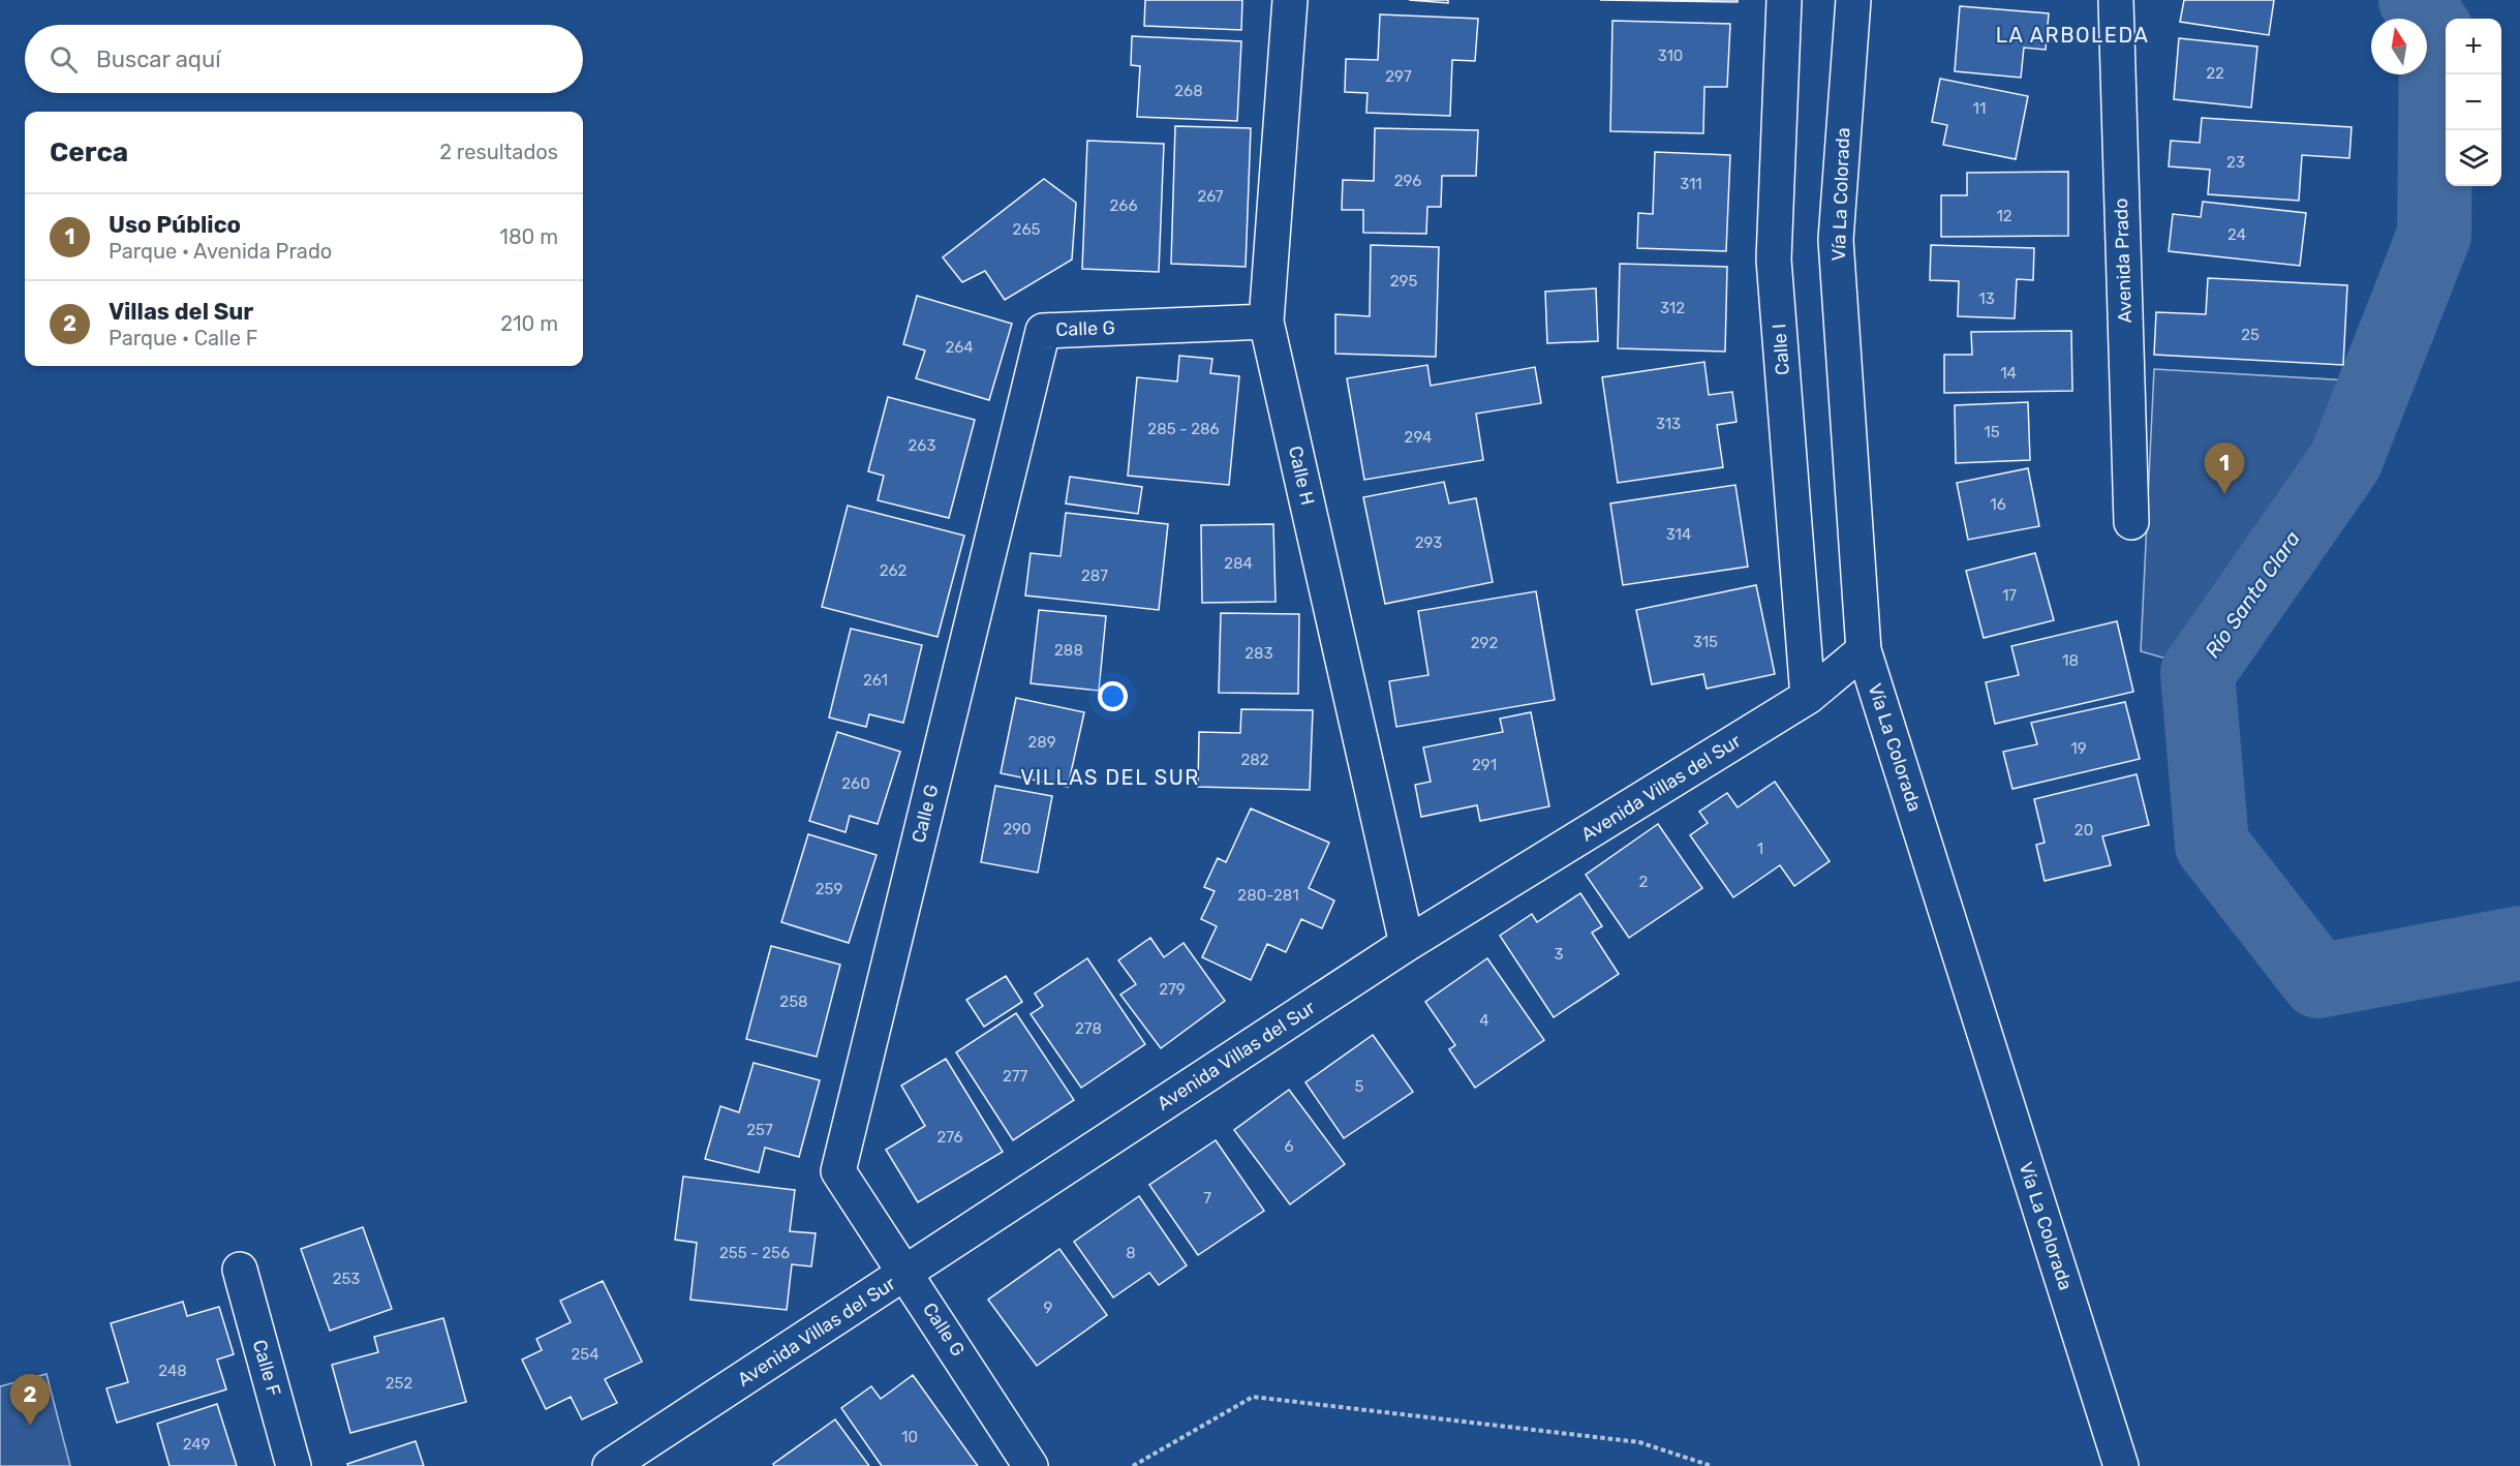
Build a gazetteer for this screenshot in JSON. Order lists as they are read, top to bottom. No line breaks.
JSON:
{"streets":{"street":["Vía La Colorada","Avenida Prado","Calle G","Calle I","Calle H","Avenida Villas del Sur","Calle F"]},"crossings":[["Vía La Colorada","Avenida Villas del Sur"],["Calle G","Calle H"],["Calle G","Avenida Villas del Sur"],["Calle I","Avenida Villas del Sur"],["Calle H","Avenida Villas del Sur"]],"districts":["LA ARBOLEDA","VILLAS DEL SUR"],"water":["Río Santa Clara"],"house_numbers":["310","22","297","268","11","23","296","311","267","266","12","265","24","295","13","312","25","264","14","313","285 - 286","15","294","263","16","314","293","284","262","287","17","315","292","288","283","18","261","289","19","282","291","260","290","20","1","2","259","280-281","3","279","258","4","278","277","5","257","276","6","7","255 - 256","8","253","9","254","248","252","10","249"],"north":"top","page":{"map_buttons":["+","−"],"search":"Buscar aquí","heading":["Cerca","2 resultados"],"list":[{"mark":"1","name":"Uso Público","note":"Parque · Avenida Prado","value":"180 m"},{"mark":"2","name":"Villas del Sur","note":"Parque · Calle F","value":"210 m"}],"pins":["1","2"]}}
